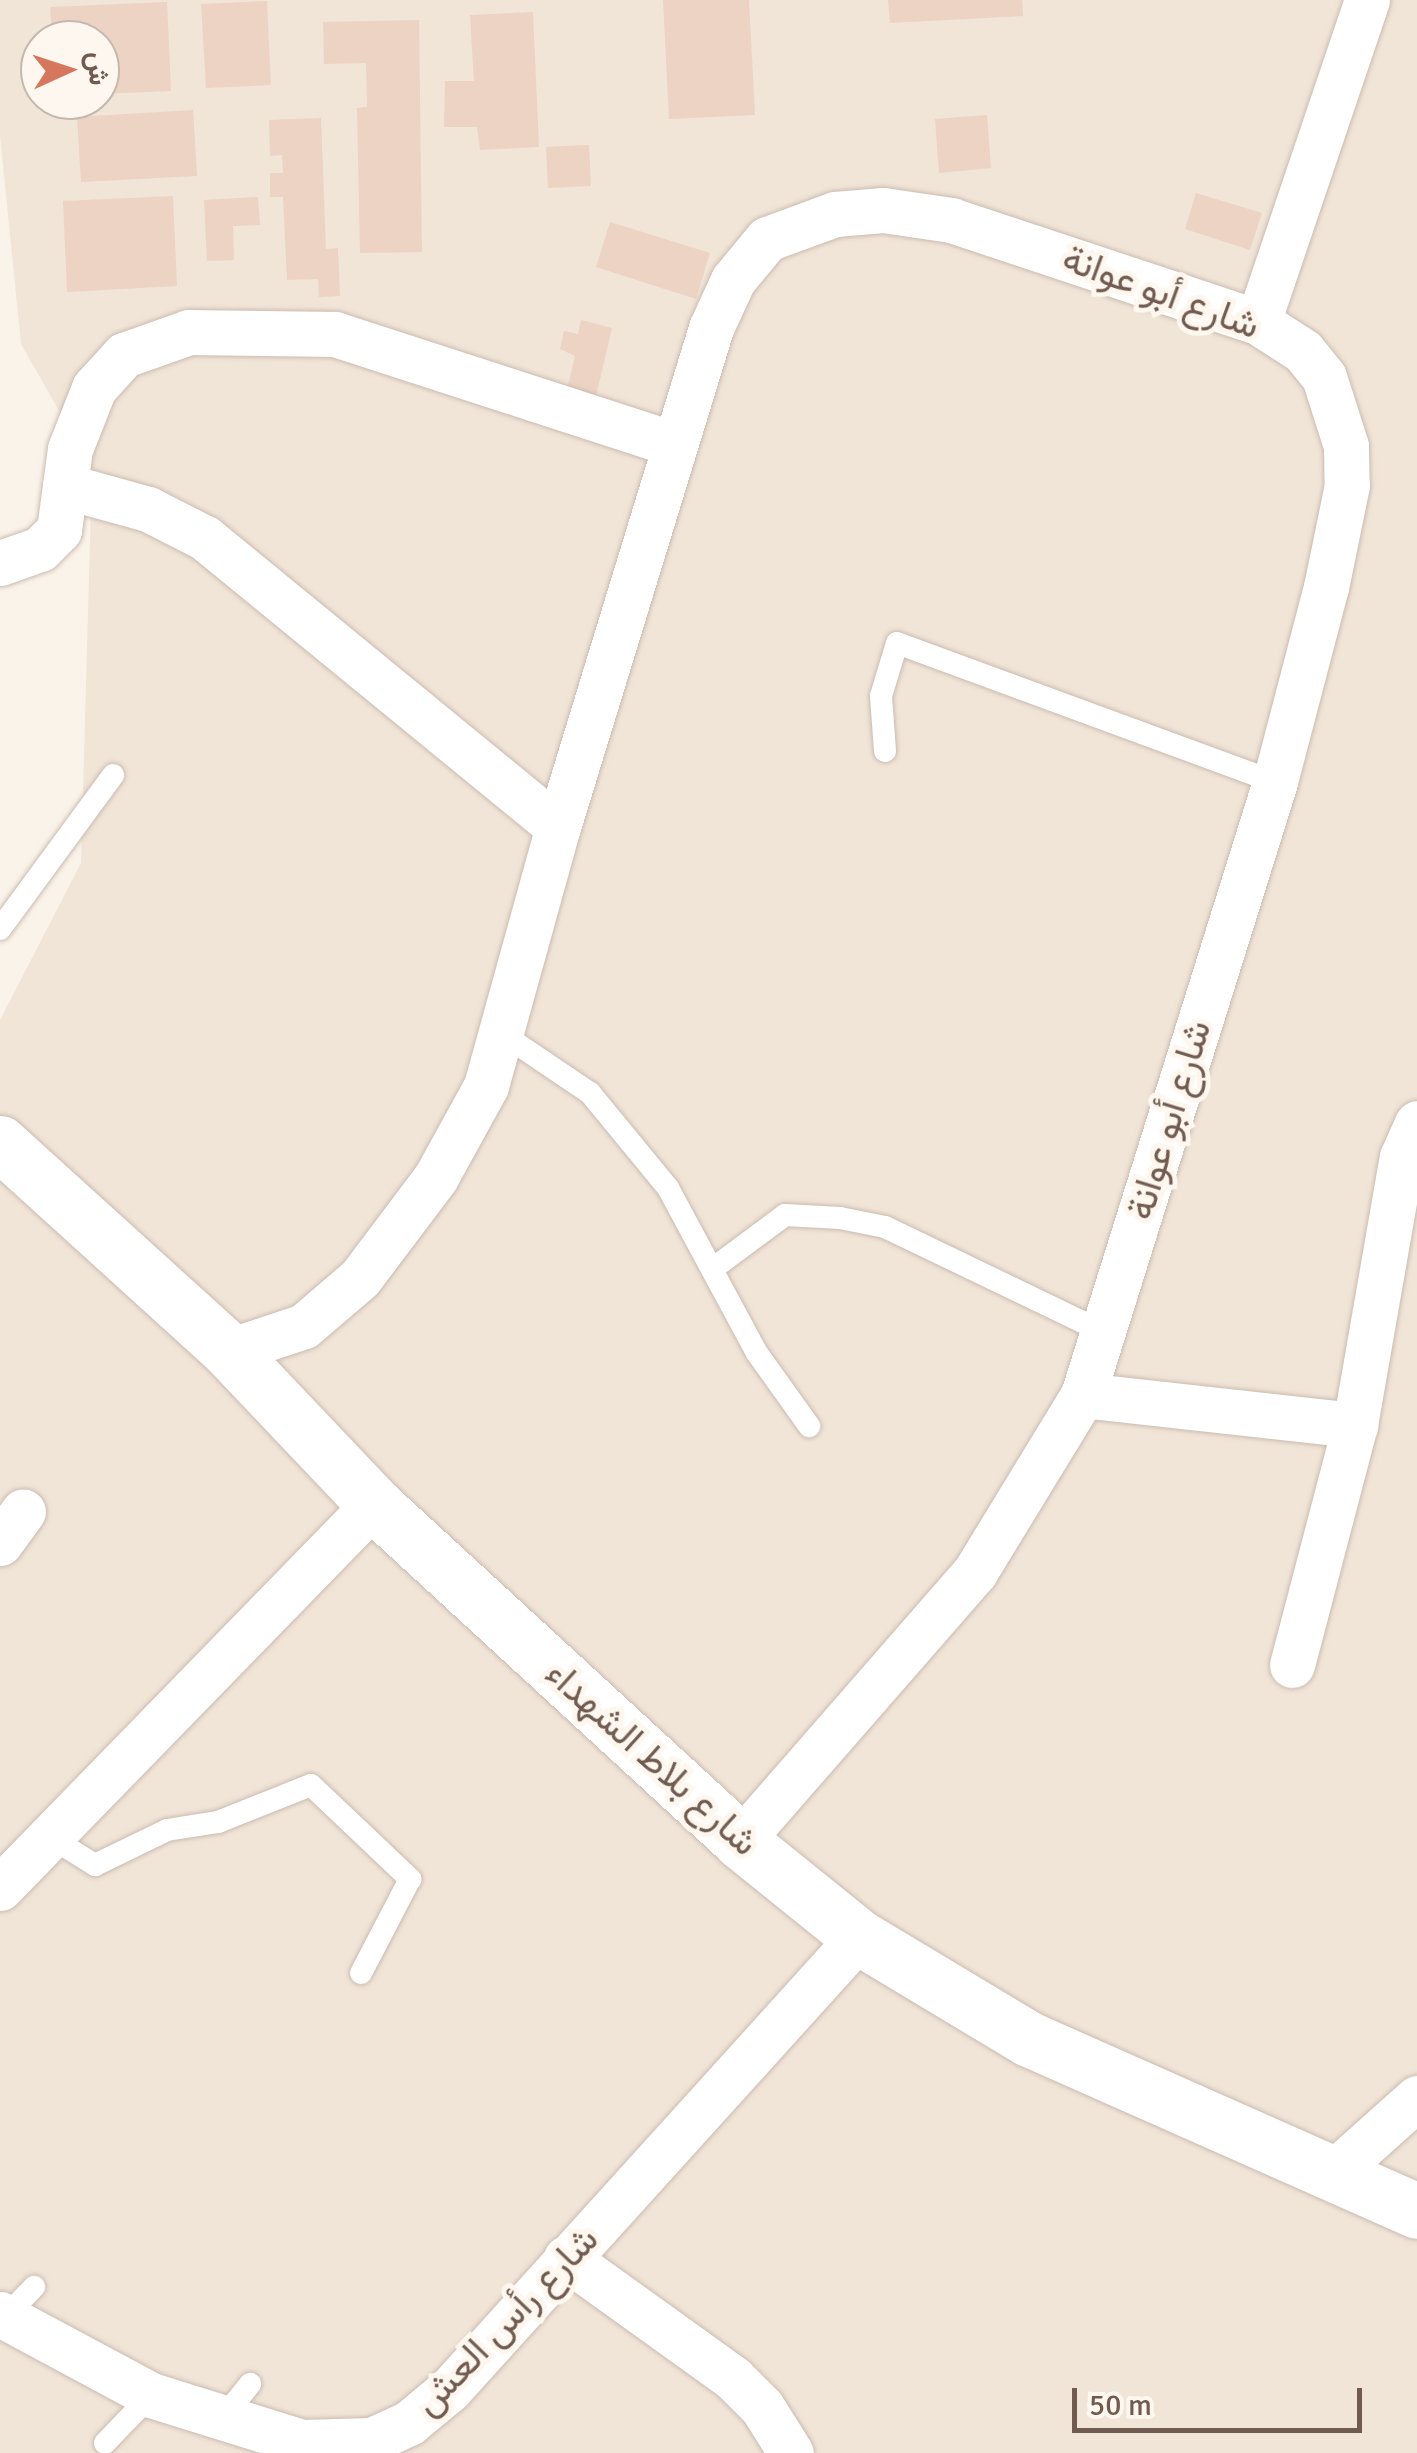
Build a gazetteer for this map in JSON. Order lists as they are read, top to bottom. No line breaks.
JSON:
{"streets":{"street":["شارع أبو عوانة","شارع بلاط الشهداء","شارع رأس العش"]},"crossings":[["شارع أبو عوانة","شارع بلاط الشهداء"],["شارع بلاط الشهداء","شارع رأس العش"]],"scale_bar":"50 m","north":"right"}
